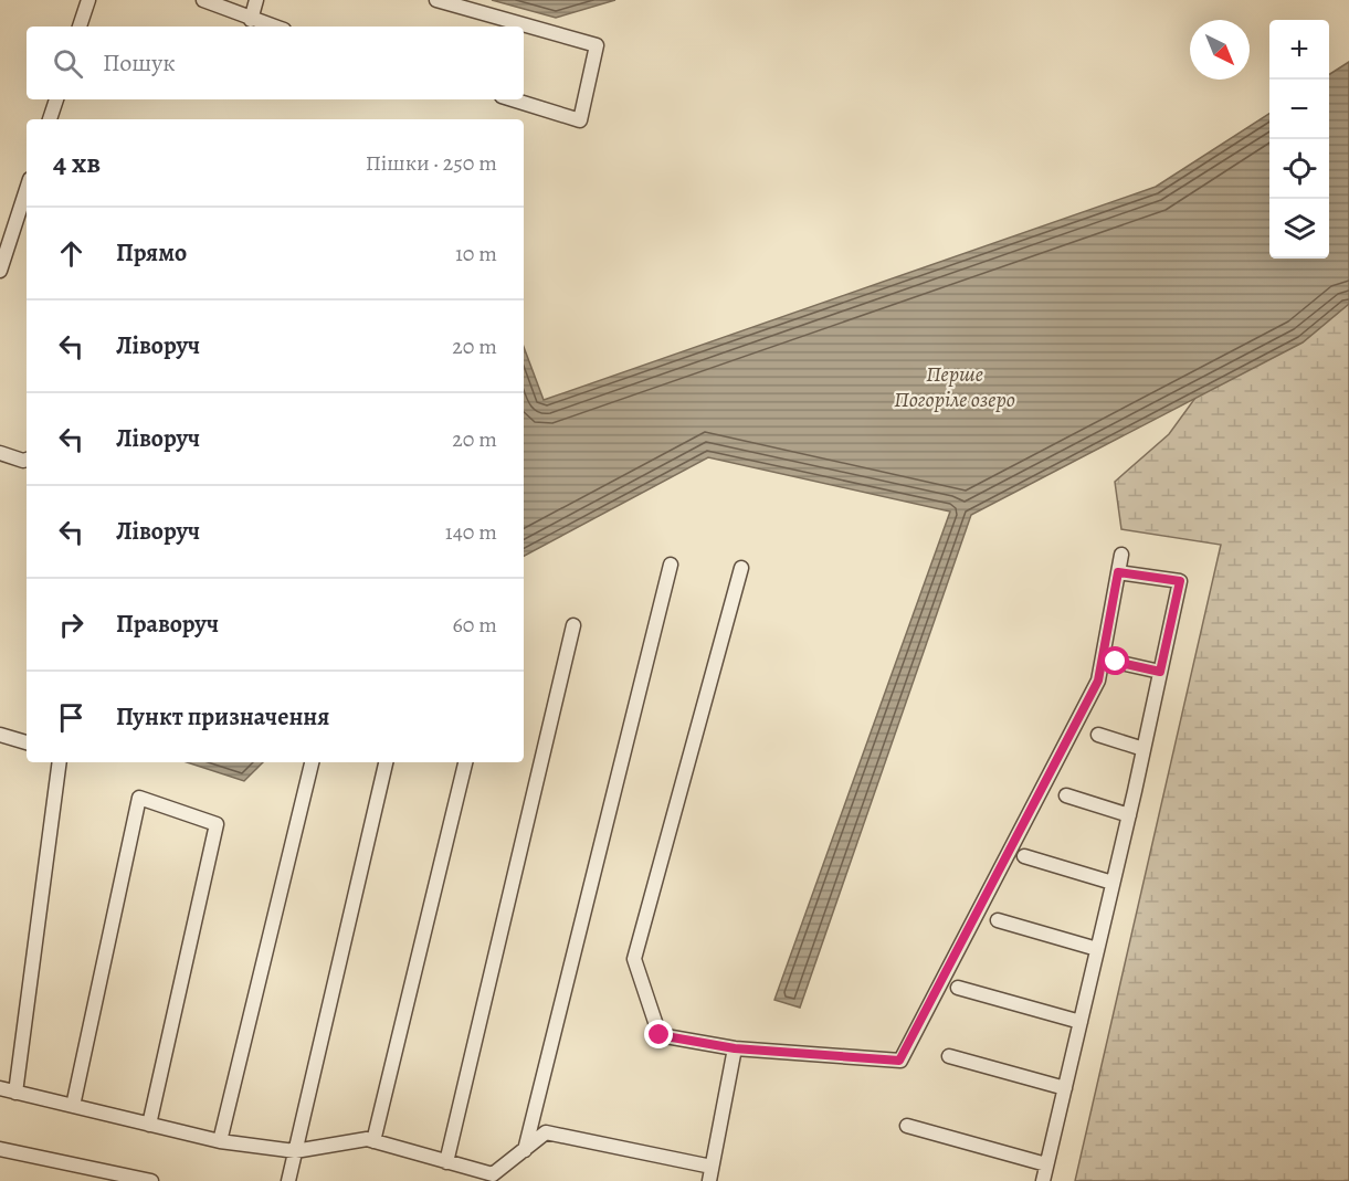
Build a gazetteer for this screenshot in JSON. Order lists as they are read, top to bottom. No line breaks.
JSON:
{"water":["Перше Погоріле озеро"],"north":"bottom right","page":{"map_buttons":["+","−"],"search":"Пошук","heading":["4 хв","Пішки · 250 m"],"list":[["Прямо","10 m"],["Ліворуч","20 m"],["Ліворуч","20 m"],["Ліворуч","140 m"],["Праворуч","60 m"],"Пункт призначення"]}}
